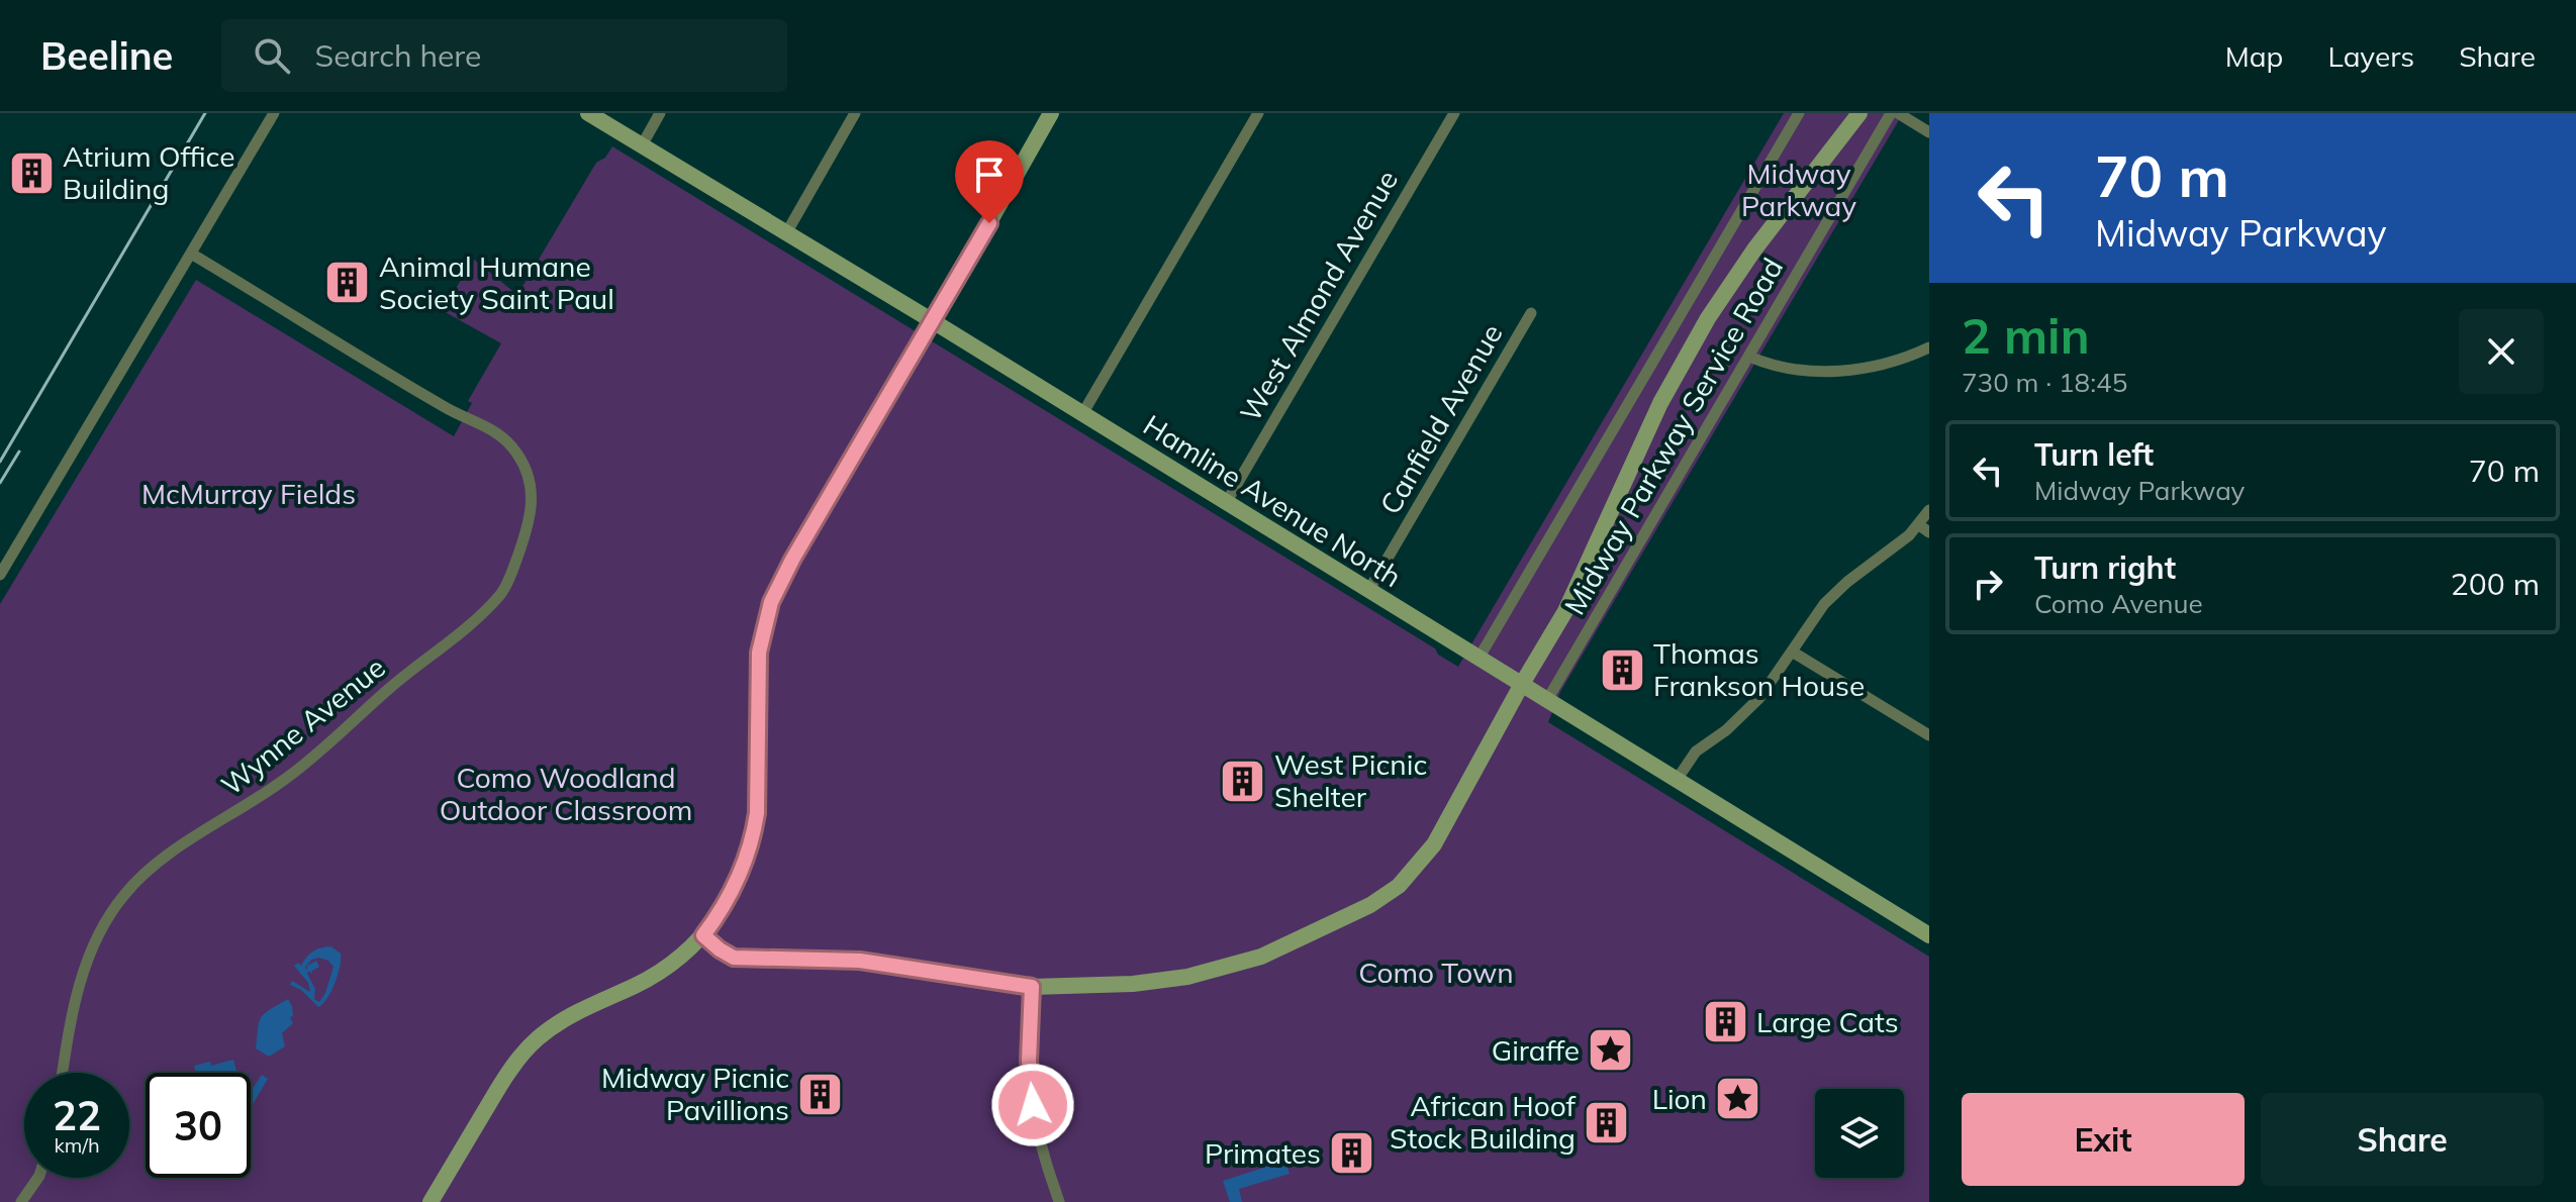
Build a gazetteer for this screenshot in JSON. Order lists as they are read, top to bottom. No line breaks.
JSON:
{"streets":{"street":["West Almond Avenue","Canfield Avenue","Midway Parkway Service Road","Hamline Avenue North","Wynne Avenue"]},"crossings":[["West Almond Avenue","Hamline Avenue North"],["Canfield Avenue","Hamline Avenue North"],["Midway Parkway Service Road","Hamline Avenue North"]],"parks":["Midway Parkway","McMurray Fields","Como Woodland Outdoor Classroom","Como Town"],"places":{"building":["Atrium Office Building","Animal Humane Society Saint Paul","Thomas Frankson House","West Picnic Shelter","Large Cats","Midway Picnic Pavillions","African Hoof Stock Building","Primates"],"place":["Giraffe","Lion"]},"page":{"header":"Beeline","search":"Search here","nav":["Map","Layers","Share"],"turn":["70 m","Midway Parkway"],"heading":["2 min","730 m · 18:45"],"list":[{"name":"Turn left","note":"Midway Parkway","value":"70 m"},{"name":"Turn right","note":"Como Avenue","value":"200 m"}],"speed":"22 km/h","limit":"30","buttons":["Exit","Share"]}}
